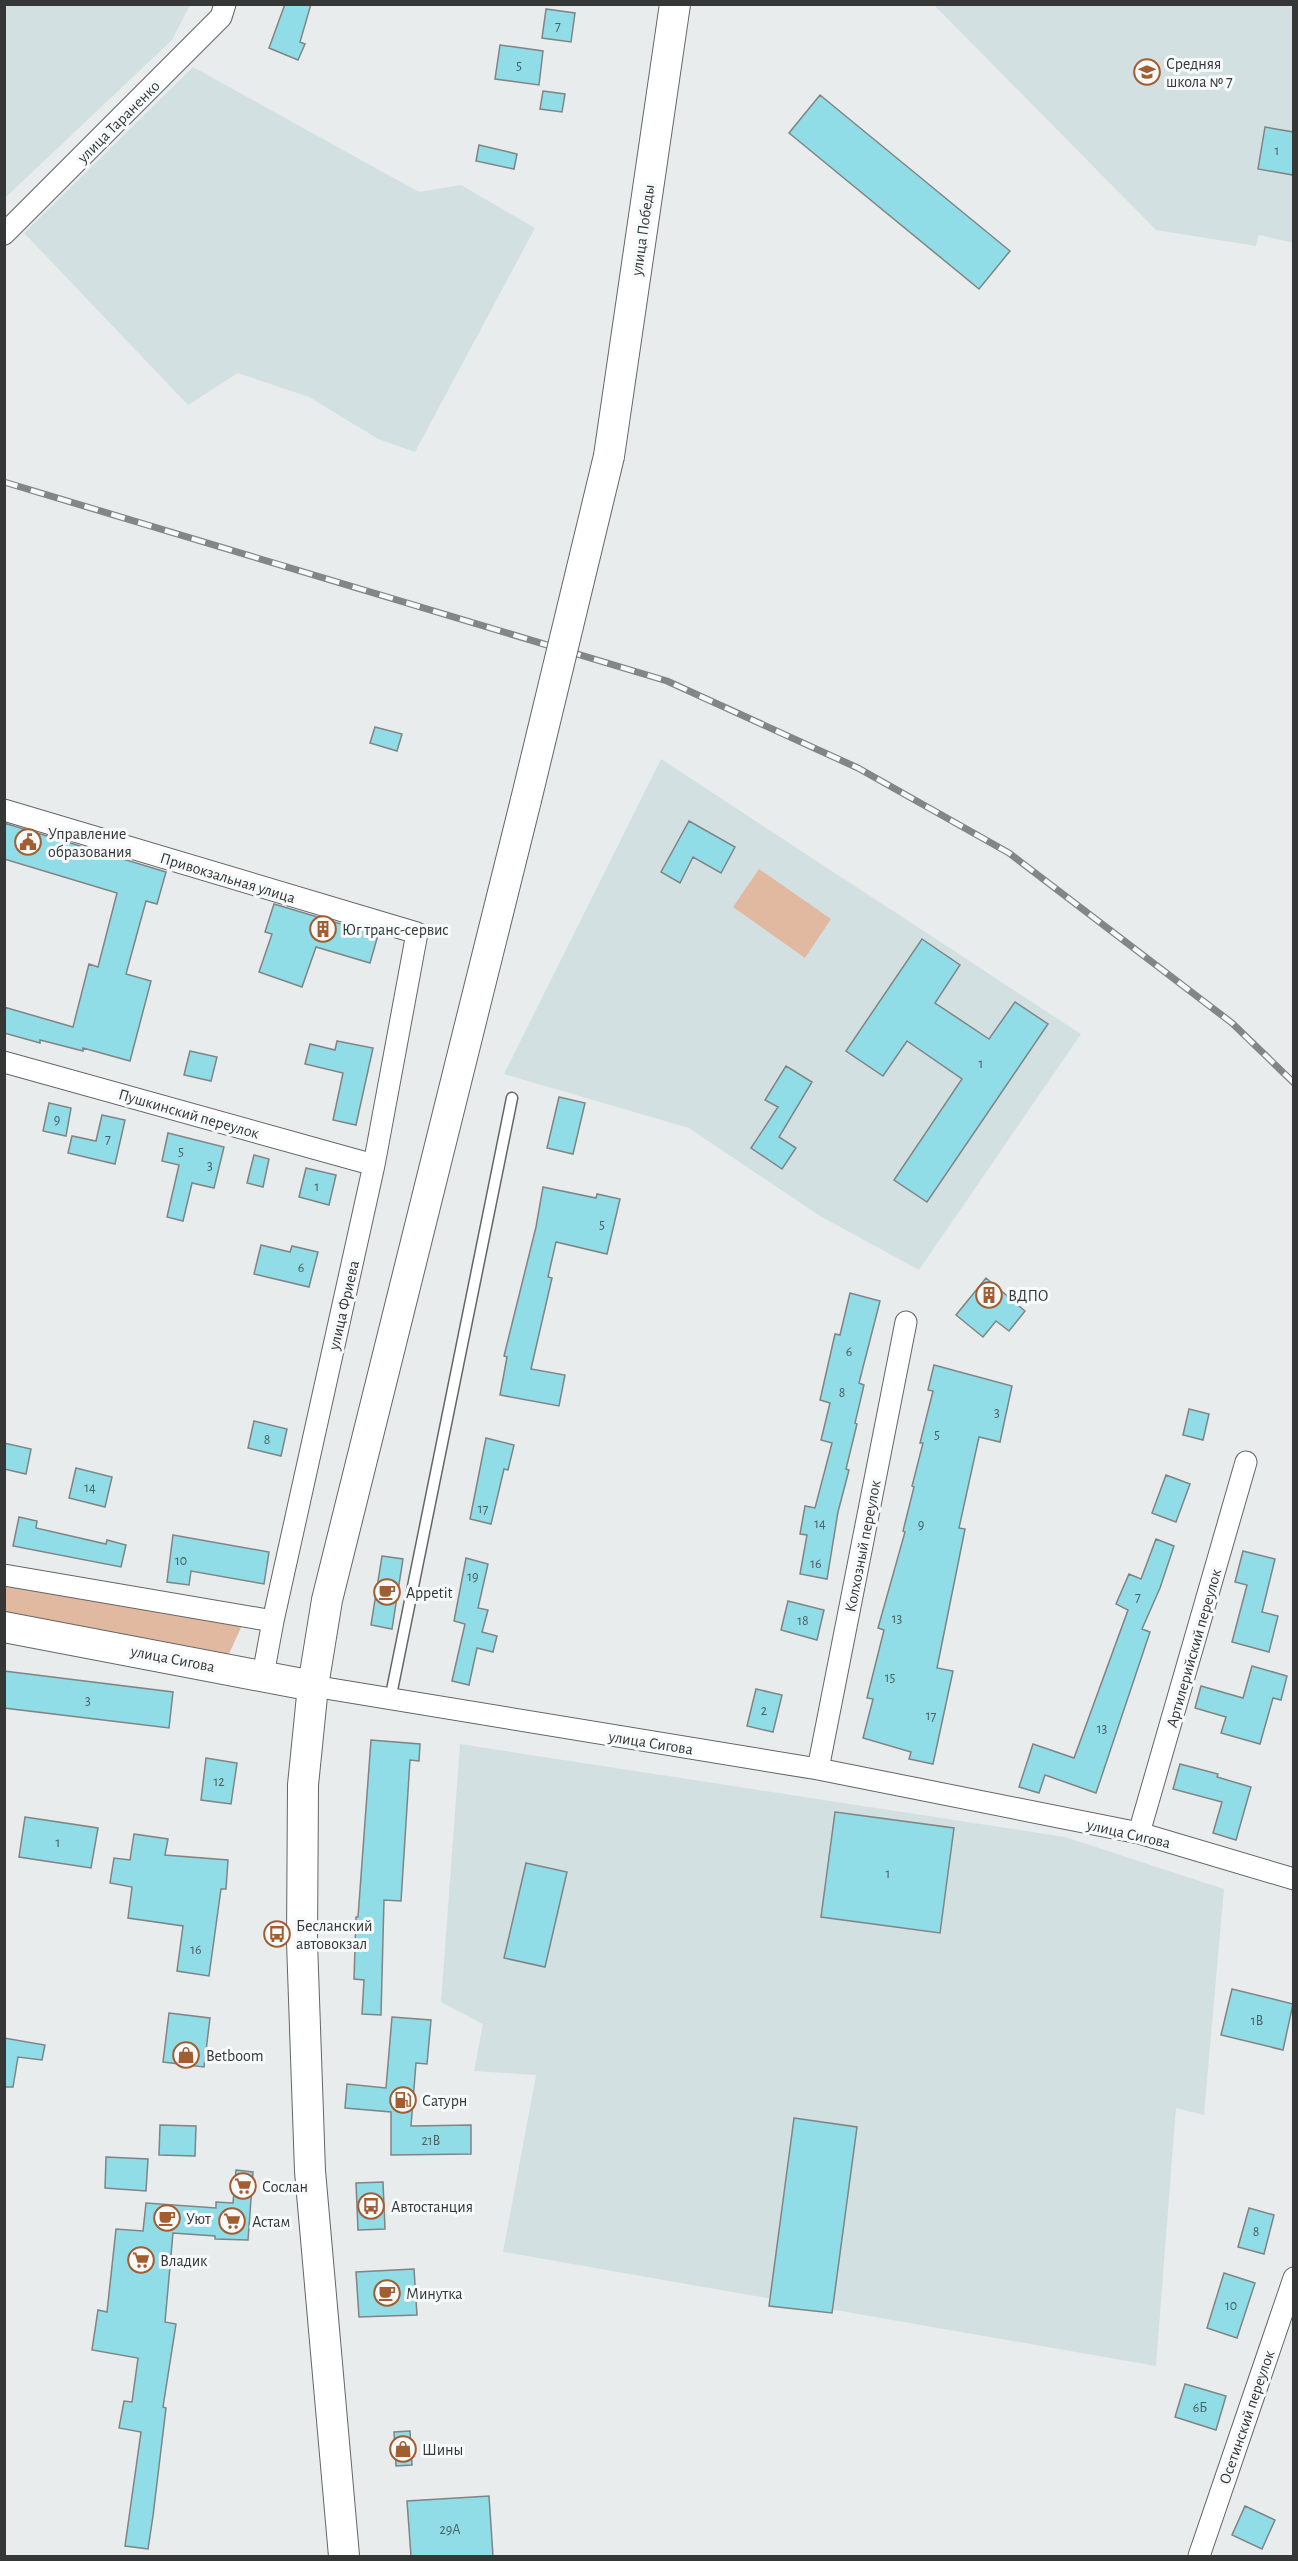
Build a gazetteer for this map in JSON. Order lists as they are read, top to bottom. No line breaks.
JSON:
{"streets":{"main road":["улица Победы","улица Сигова"],"street":["улица Тараненко","Привокзальная улица","Пушкинский переулок","улица Фриева","Колхозный переулок","Артилерийский переулок","Осетинский переулок"]},"crossings":[["улица Победы","улица Сигова"],["Привокзальная улица","улица Фриева"],["Пушкинский переулок","улица Фриева"],["улица Фриева","улица Сигова"],["Колхозный переулок","улица Сигова"],["Артилерийский переулок","улица Сигова"]],"places":{"school or university":["Средняя школа № 7"],"public building":["Управление образования"],"building":["Юг транс-сервис","ВДПО"],"cafe":["Appetit","Уют","Минутка"],"bus stop":["Бесланский автовокзал","Автостанция"],"shop":["Betboom","Шины"],"fuel station":["Сатурн"],"supermarket":["Сослан","Астам","Владик"]},"house_numbers":["7","5","1","1","9","7","5","3","1","5","6","6","8","3","5","8","14","17","14","9","10","16","19","7","13","18","15","3","2","17","13","12","1","1","16","1В","21В","8","10","6Б","29А"]}
